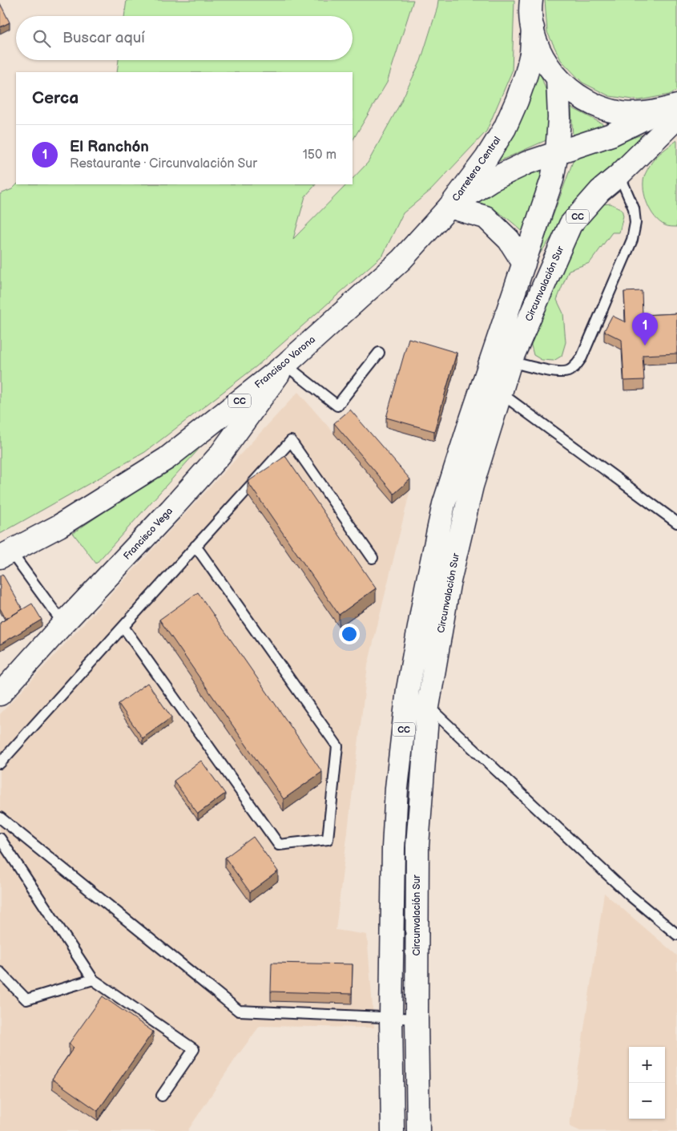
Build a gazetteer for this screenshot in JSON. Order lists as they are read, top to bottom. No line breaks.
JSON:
{"streets":{"main road":["Carretera Central","CC","Circunvalación Sur","Francisco Varona","Francisco Vega"]},"crossings":[["Carretera Central","Circunvalación Sur"],["Carretera Central","Francisco Varona"],["Francisco Varona","Francisco Vega"]],"page":{"search":"Buscar aquí","heading":"Cerca","list":[{"mark":"1","name":"El Ranchón","note":"Restaurante · Circunvalación Sur","value":"150 m"}],"pins":"1","map_buttons":["+","−"]}}
